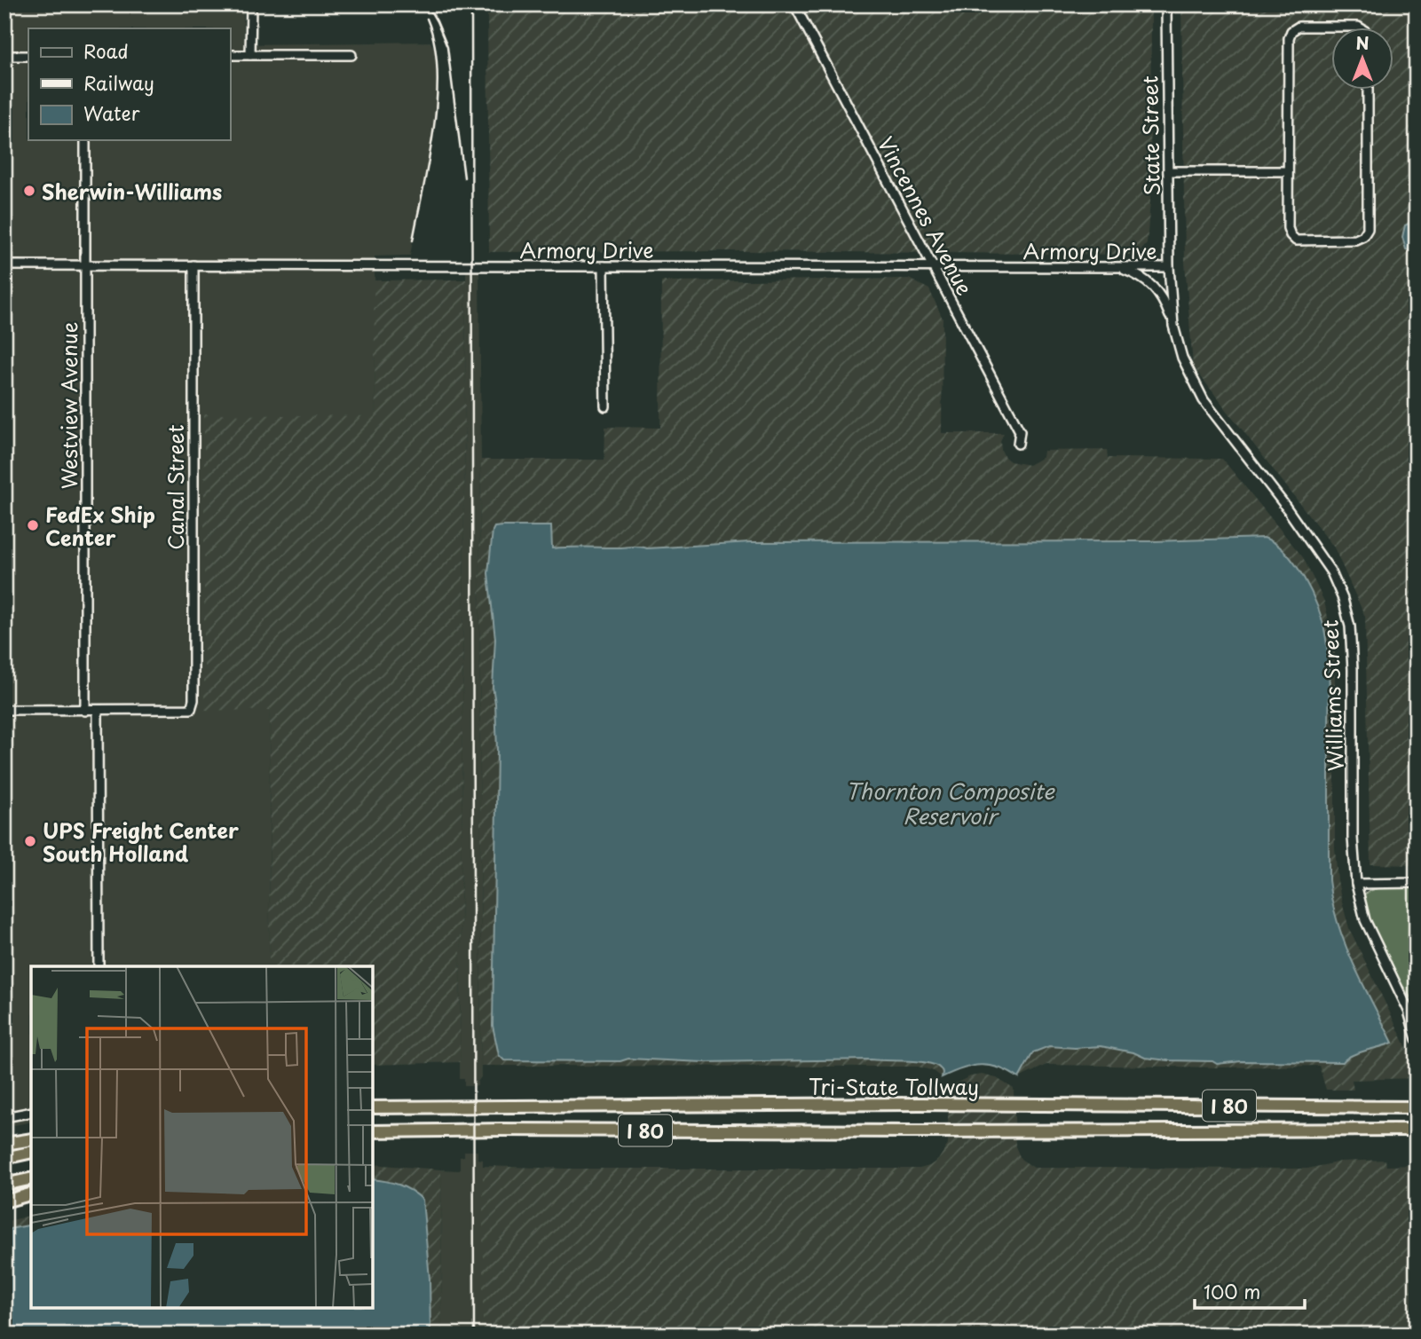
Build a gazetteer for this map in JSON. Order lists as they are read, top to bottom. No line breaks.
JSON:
{"streets":{"highway":["Tri-State Tollway","I 80"],"street":["State Street","Vincennes Avenue","Armory Drive","Westview Avenue","Canal Street","Williams Street"]},"crossings":[["State Street","Armory Drive"],["State Street","Williams Street"],["Vincennes Avenue","Armory Drive"],["Armory Drive","Westview Avenue"],["Armory Drive","Canal Street"],["Armory Drive","Williams Street"]],"water":["Thornton Composite Reservoir"],"places":["Sherwin-Williams","FedEx Ship Center","UPS Freight Center South Holland"],"legend":["Road","Railway","Water"],"scale_bar":"100 m","north":"top"}
